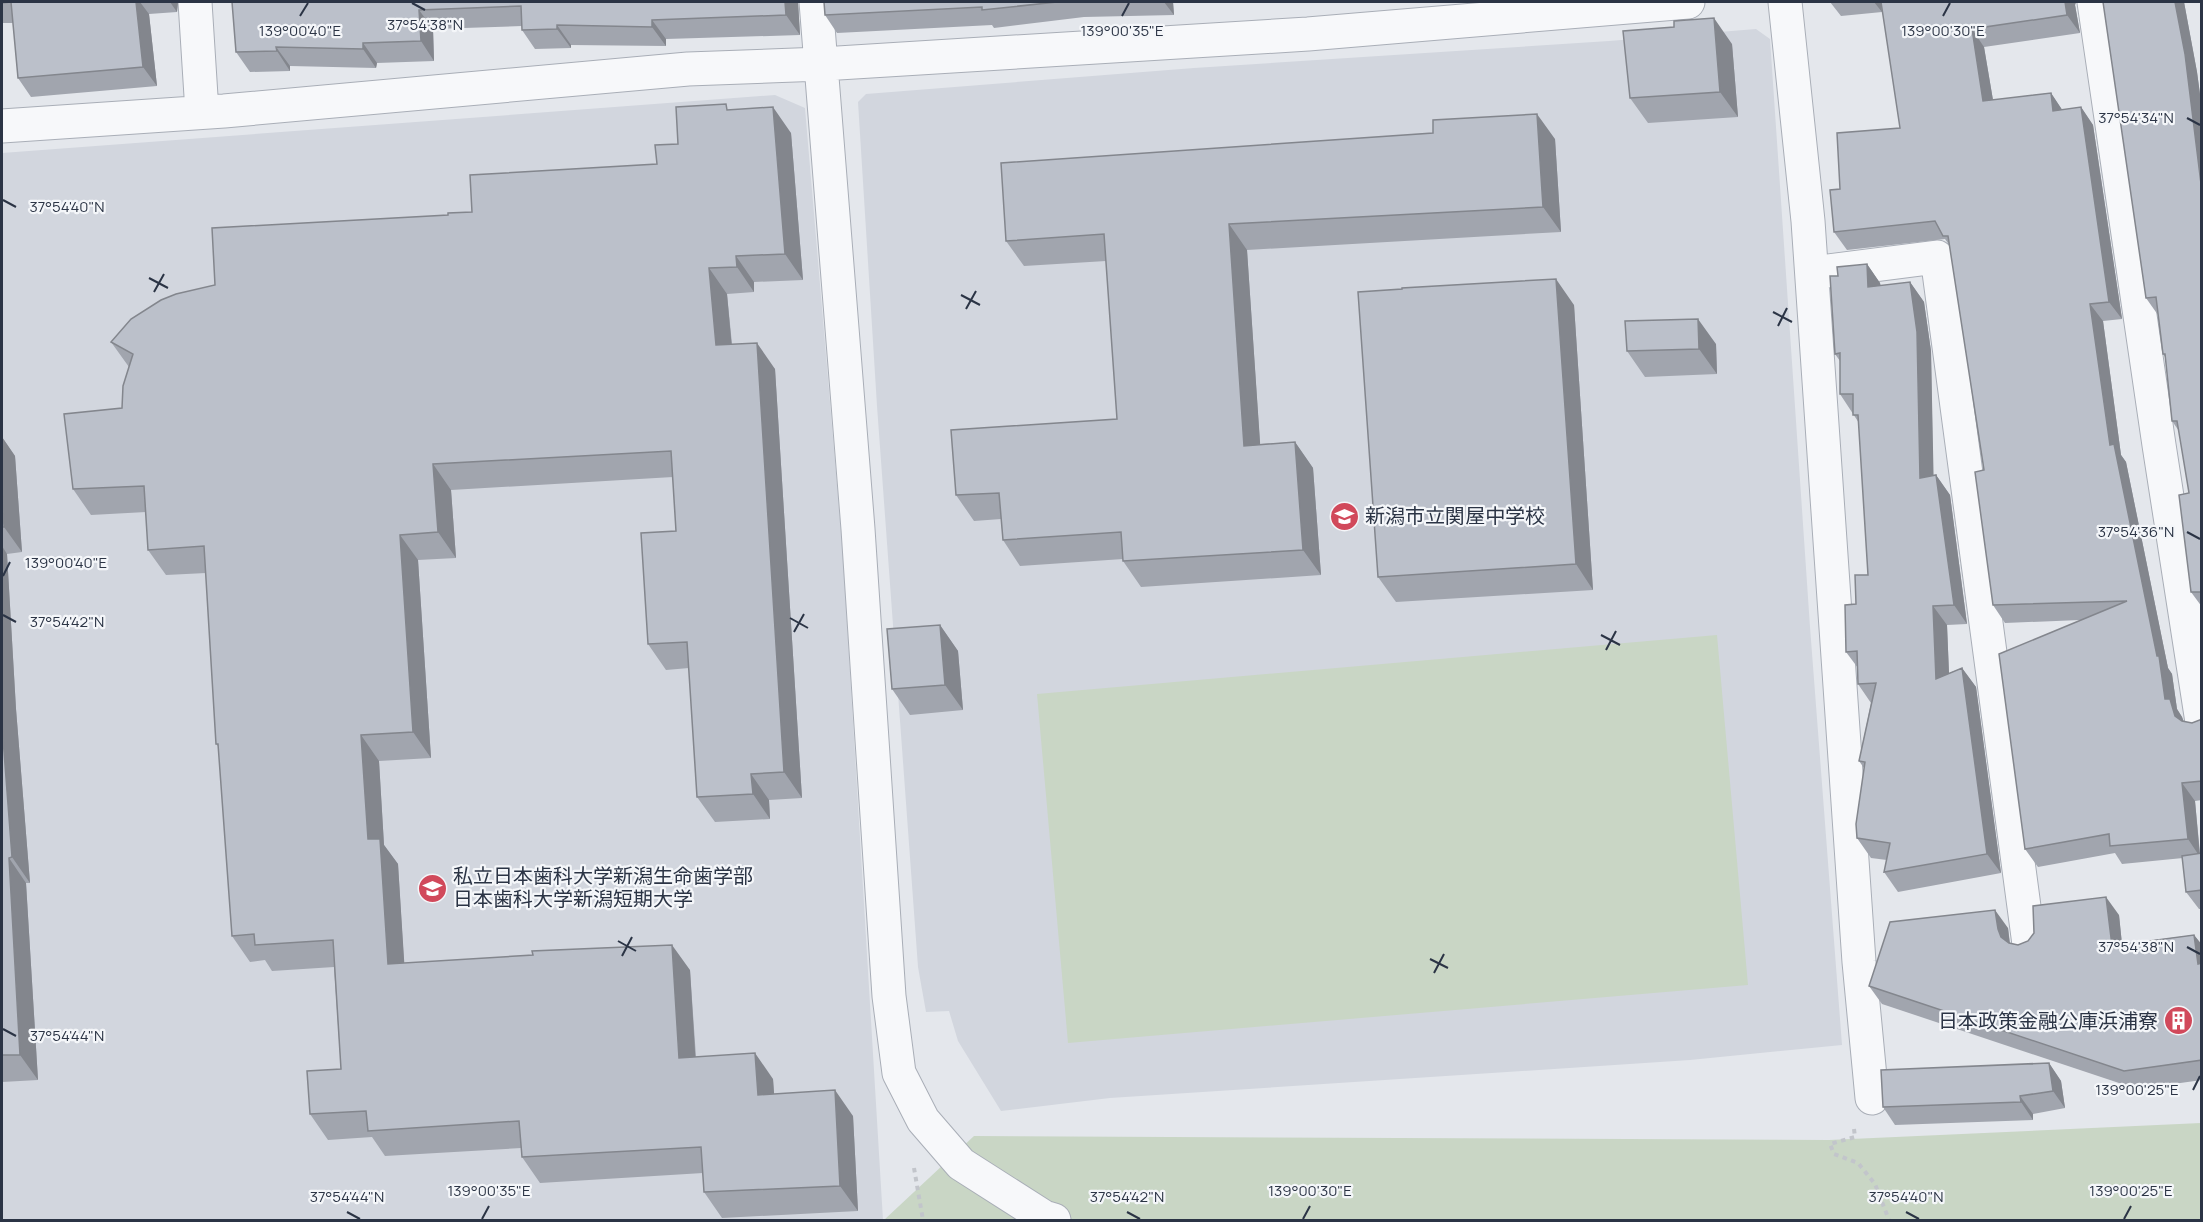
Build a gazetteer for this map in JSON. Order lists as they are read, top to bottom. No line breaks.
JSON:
{"places":{"school or university":["新潟市立関屋中学校","私立日本歯科大学新潟生命歯学部 日本歯科大学新潟短期大学"],"building":["日本政策金融公庫浜浦寮"]},"coordinates":["37°54'38\"N","139°00'40\"E","139°00'35\"E","139°00'30\"E","37°54'34\"N","37°54'40\"N","37°54'36\"N","37°54'42\"N","37°54'44\"N","139°00'25\"E"]}
